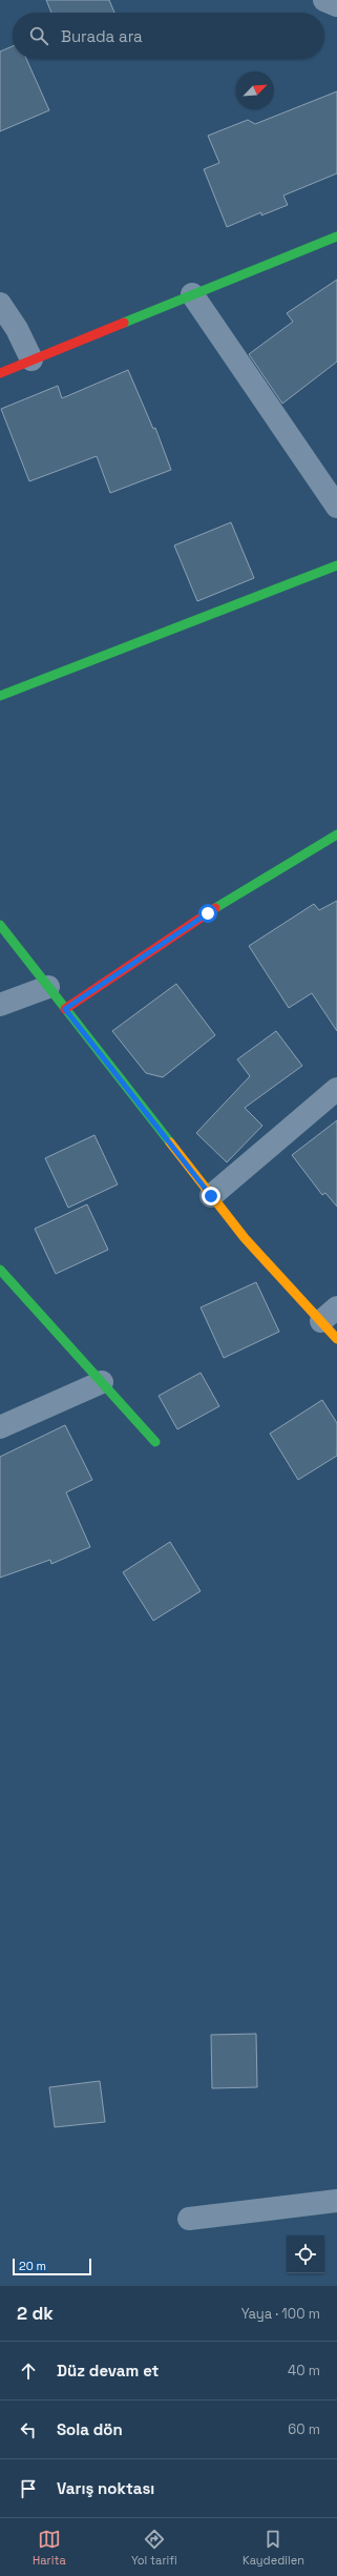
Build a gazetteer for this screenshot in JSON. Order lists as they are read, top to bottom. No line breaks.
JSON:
{"scale_bar":"20 m","north":"top right","page":{"search":"Burada ara","scale":"20 m","heading":["2 dk","Yaya · 100 m"],"list":[["Düz devam et","40 m"],["Sola dön","60 m"],"Varış noktası"],"nav":["Harita","Yol tarifi","Kaydedilen"]}}
